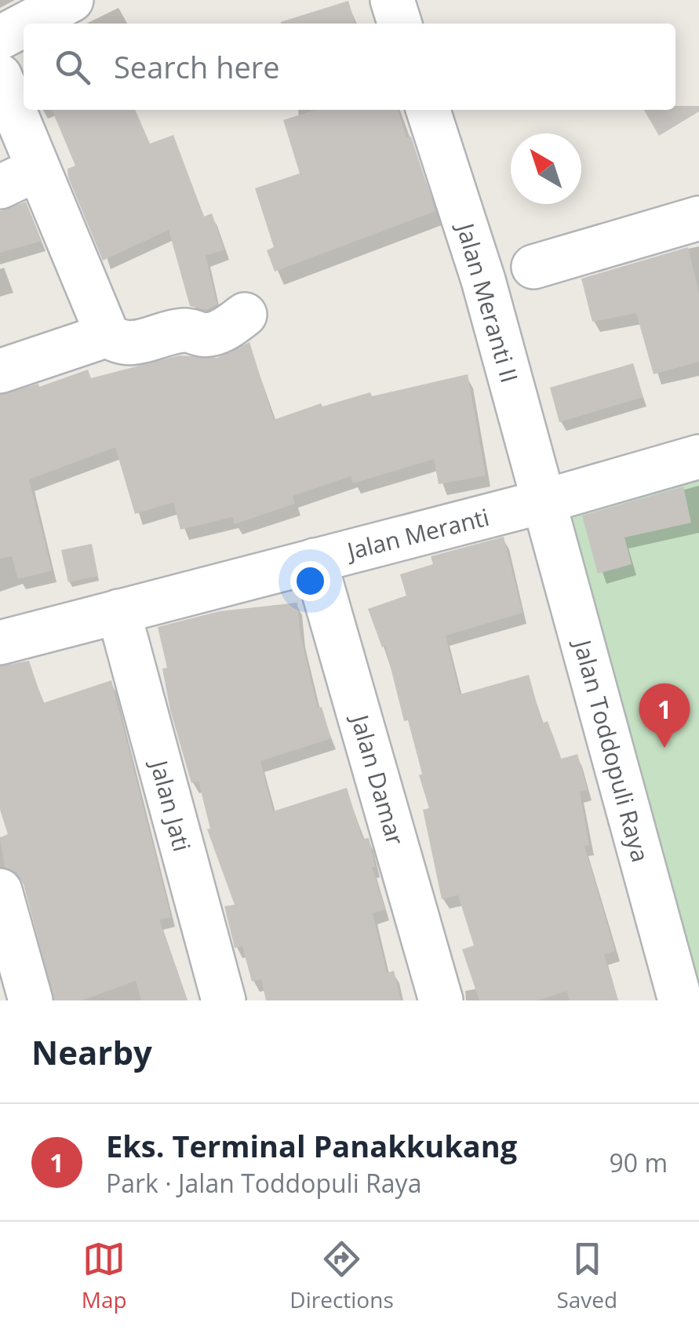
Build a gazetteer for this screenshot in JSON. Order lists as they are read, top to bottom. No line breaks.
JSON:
{"streets":{"street":["Jalan Meranti II","Jalan Meranti","Jalan Toddopuli Raya","Jalan Damar","Jalan Jati"]},"crossings":[["Jalan Meranti II","Jalan Meranti"],["Jalan Meranti II","Jalan Toddopuli Raya"],["Jalan Meranti","Jalan Toddopuli Raya"],["Jalan Meranti","Jalan Damar"],["Jalan Meranti","Jalan Jati"]],"north":"top left","page":{"search":"Search here","pins":"1","heading":"Nearby","list":[{"mark":"1","name":"Eks. Terminal Panakkukang","note":"Park · Jalan Toddopuli Raya","value":"90 m"}],"nav":["Map","Directions","Saved"]}}
